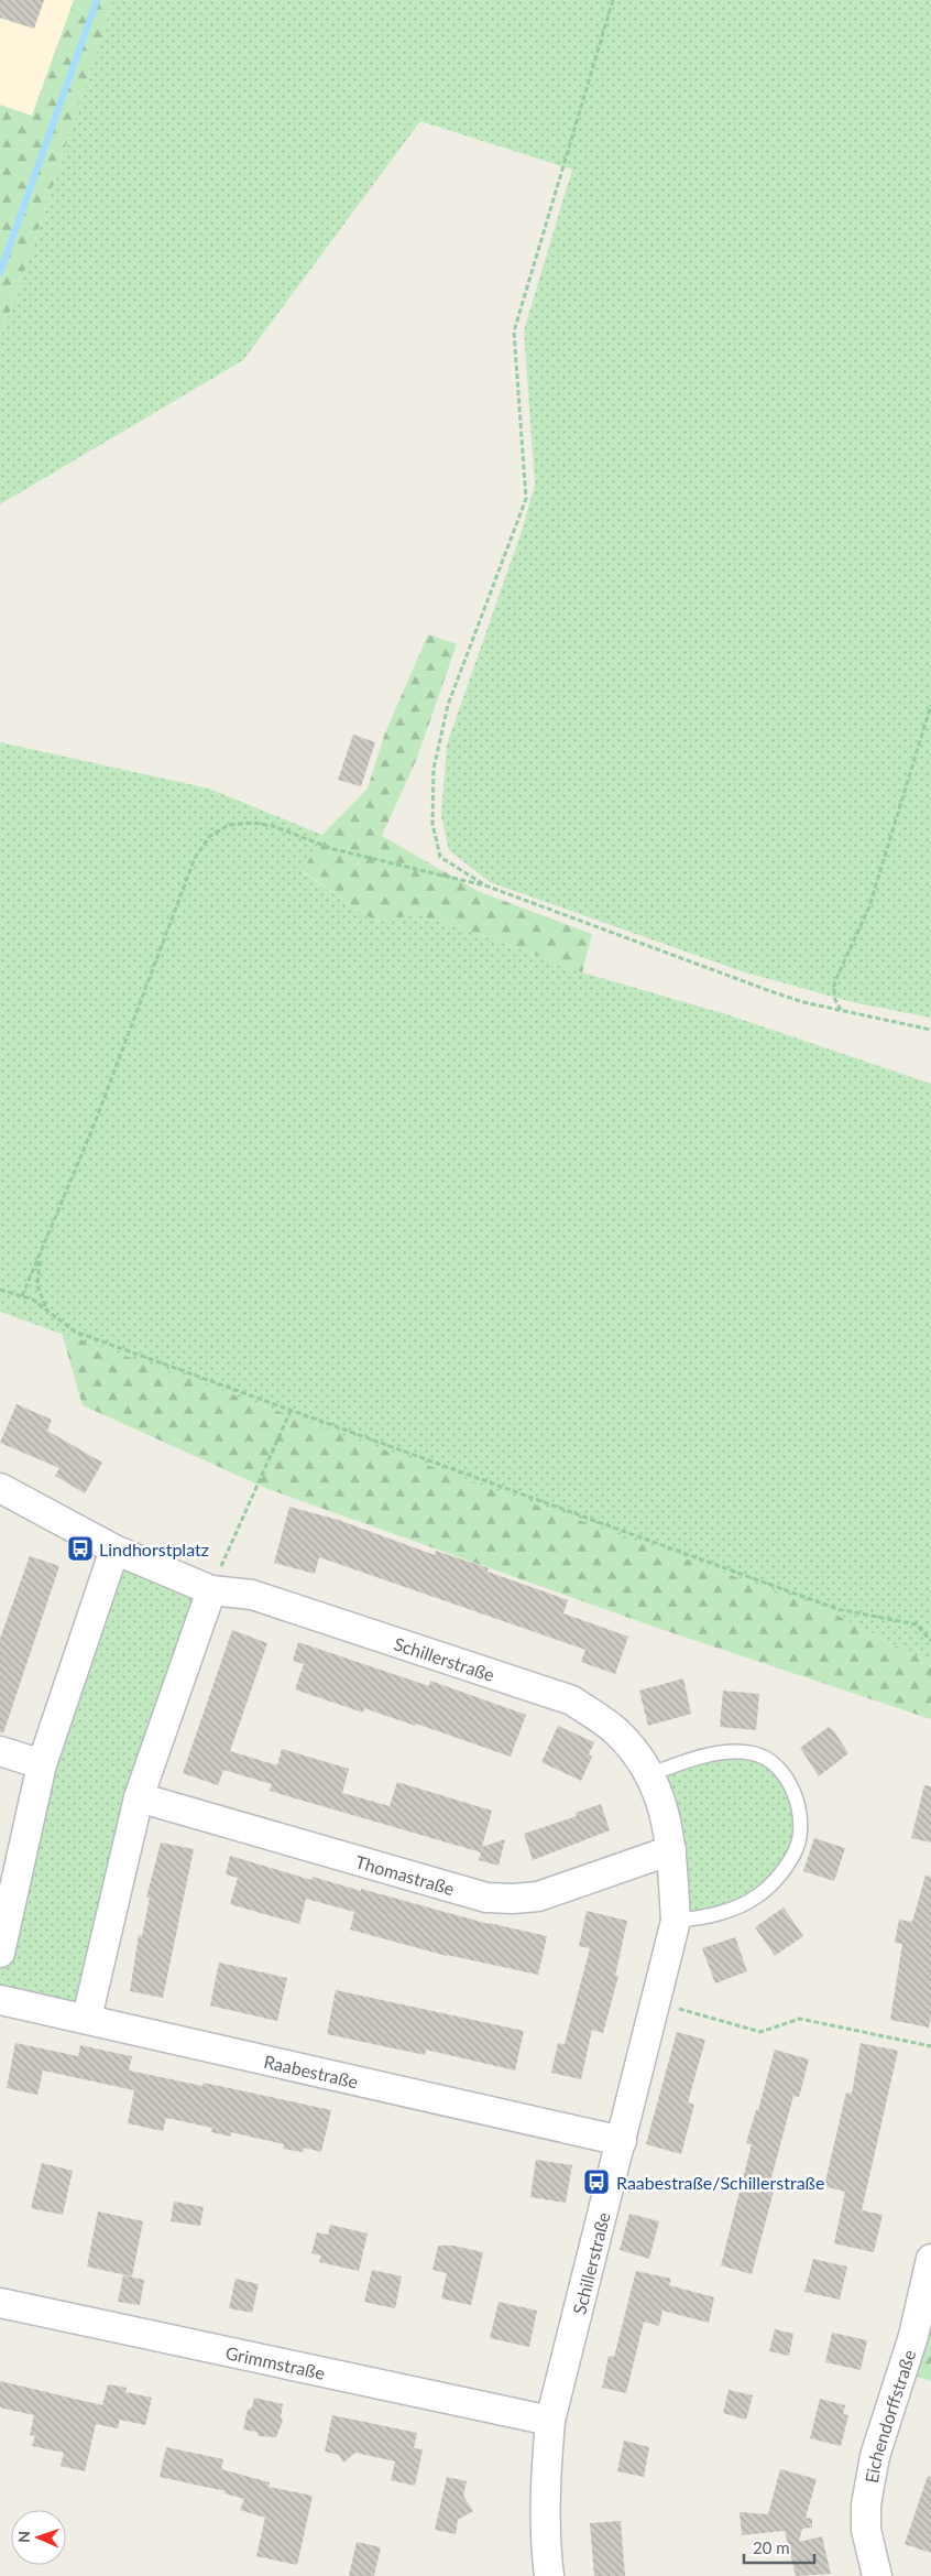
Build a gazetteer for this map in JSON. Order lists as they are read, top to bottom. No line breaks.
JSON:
{"streets":{"street":["Schillerstraße","Thomastraße","Raabestraße","Grimmstraße","Eichendorffstraße"]},"crossings":[["Schillerstraße","Thomastraße"],["Schillerstraße","Raabestraße"],["Schillerstraße","Grimmstraße"]],"places":{"bus stop":["Lindhorstplatz","Raabestraße/Schillerstraße"]},"scale_bar":"20 m","north":"left"}
